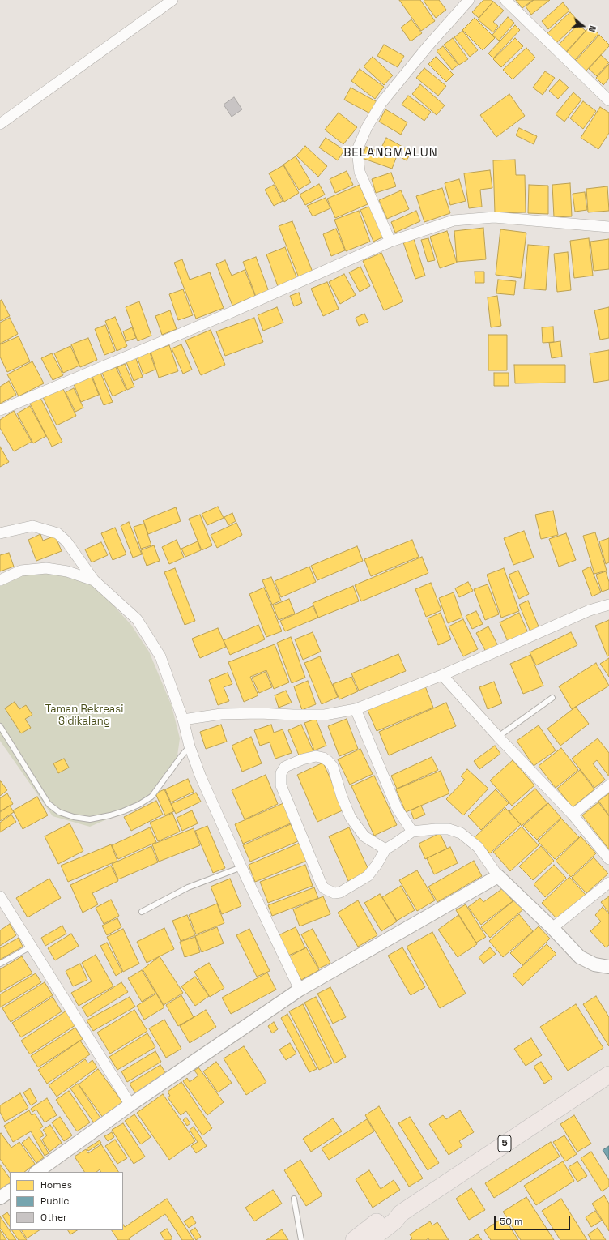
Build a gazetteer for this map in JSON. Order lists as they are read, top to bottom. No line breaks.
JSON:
{"streets":{"highway":["5"]},"districts":["BELANGMALUN"],"parks":["Taman Rekreasi Sidikalang"],"legend":["Homes","Public","Other"],"scale_bar":"50 m","north":"right"}
